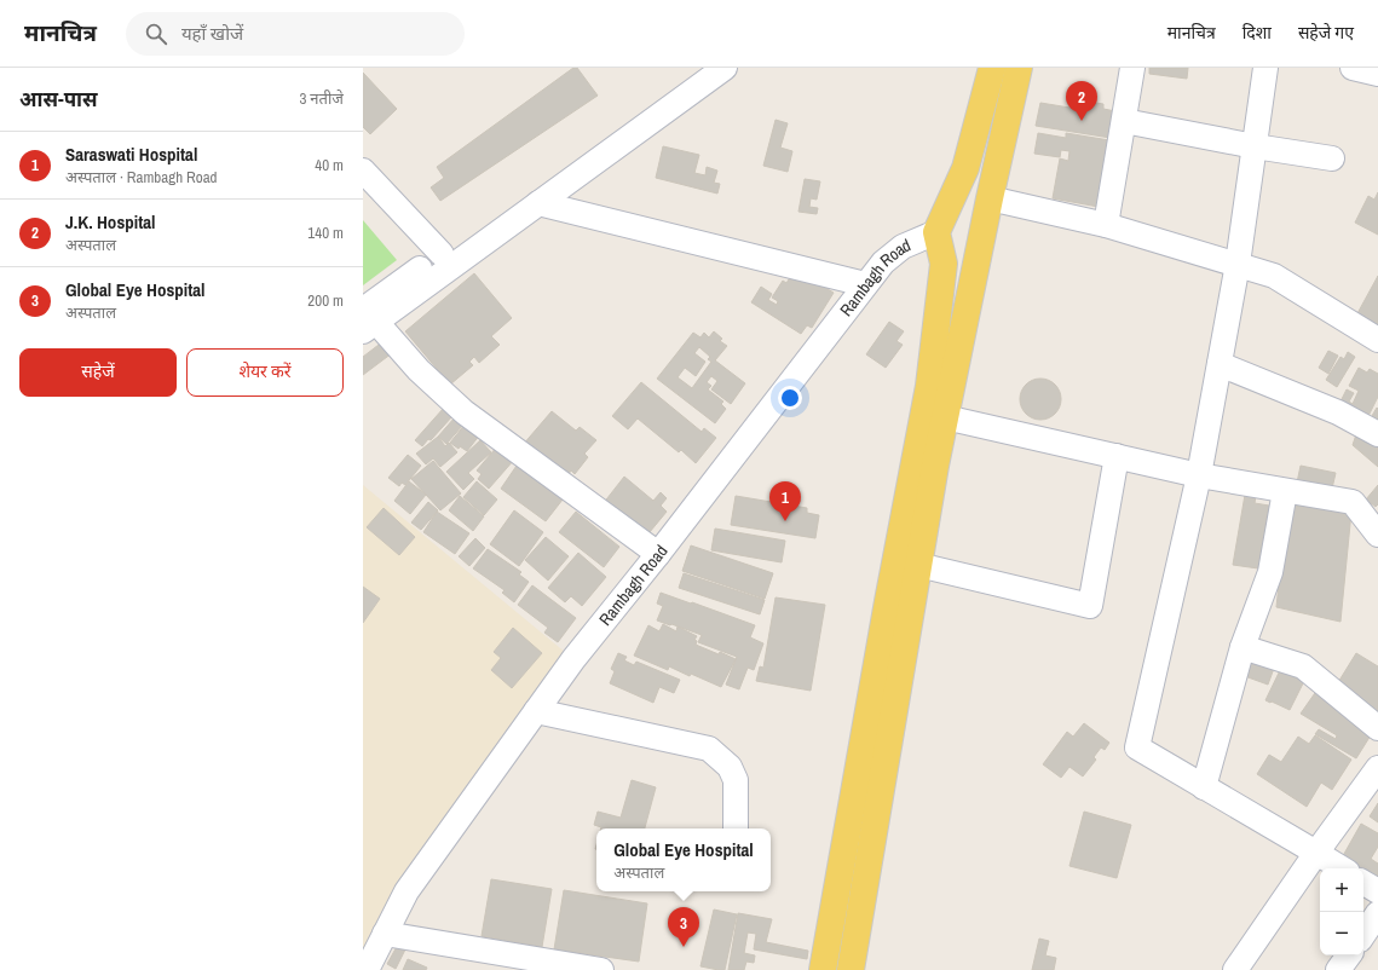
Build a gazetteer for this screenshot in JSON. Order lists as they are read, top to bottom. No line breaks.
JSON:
{"streets":{"street":["Rambagh Road"]},"page":{"header":"मानचित्र","search":"यहाँ खोजें","nav":["मानचित्र","दिशा","सहेजे गए"],"heading":["आस-पास","3 नतीजे"],"pins":["2","1","3"],"list":[{"mark":"1","name":"Saraswati Hospital","note":"अस्पताल · Rambagh Road","value":"40 m"},{"mark":"2","name":"J.K. Hospital","note":"अस्पताल","value":"140 m"},{"mark":"3","name":"Global Eye Hospital","note":"अस्पताल","value":"200 m"}],"buttons":["सहेजें","शेयर करें"],"popup":["Global Eye Hospital","अस्पताल"],"map_buttons":["+","−"]}}
